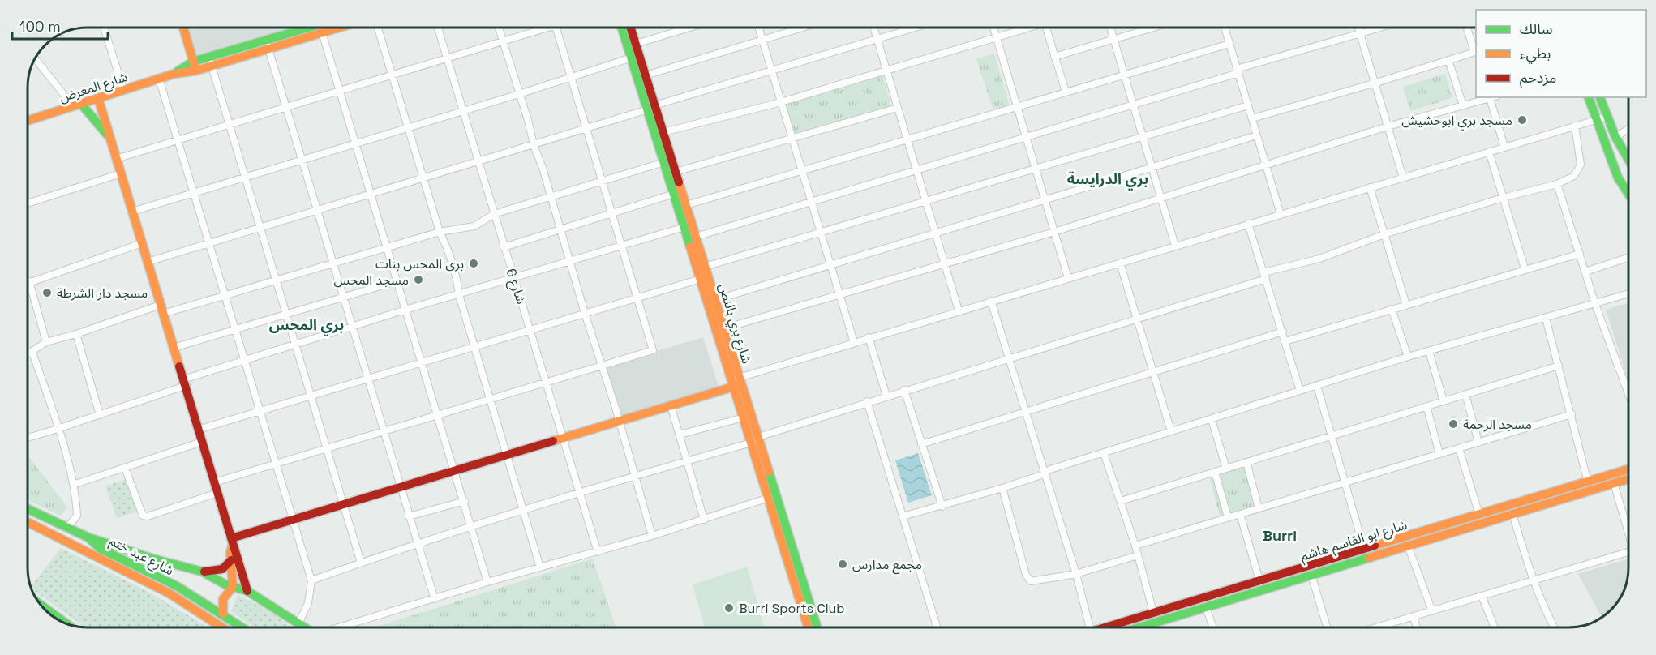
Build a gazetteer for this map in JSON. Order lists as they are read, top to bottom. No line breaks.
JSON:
{"streets":{"main road":["شارع المعرض","شارع بري بالنص","شارع ابو القاسم هاشم","شارع عبد ختم"],"street":["شارع 6"]},"districts":["بري الدرايسة","بري المحس","Burri"],"places":["مسجد بري ابوحشيش","برى المحس بنات","مسجد المحس","مسجد دار الشرطة","مسجد الرحمة","مجمع مدارس","Burri Sports Club"],"legend":["سالك","بطيء","مزدحم"],"scale_bar":"100 m"}
